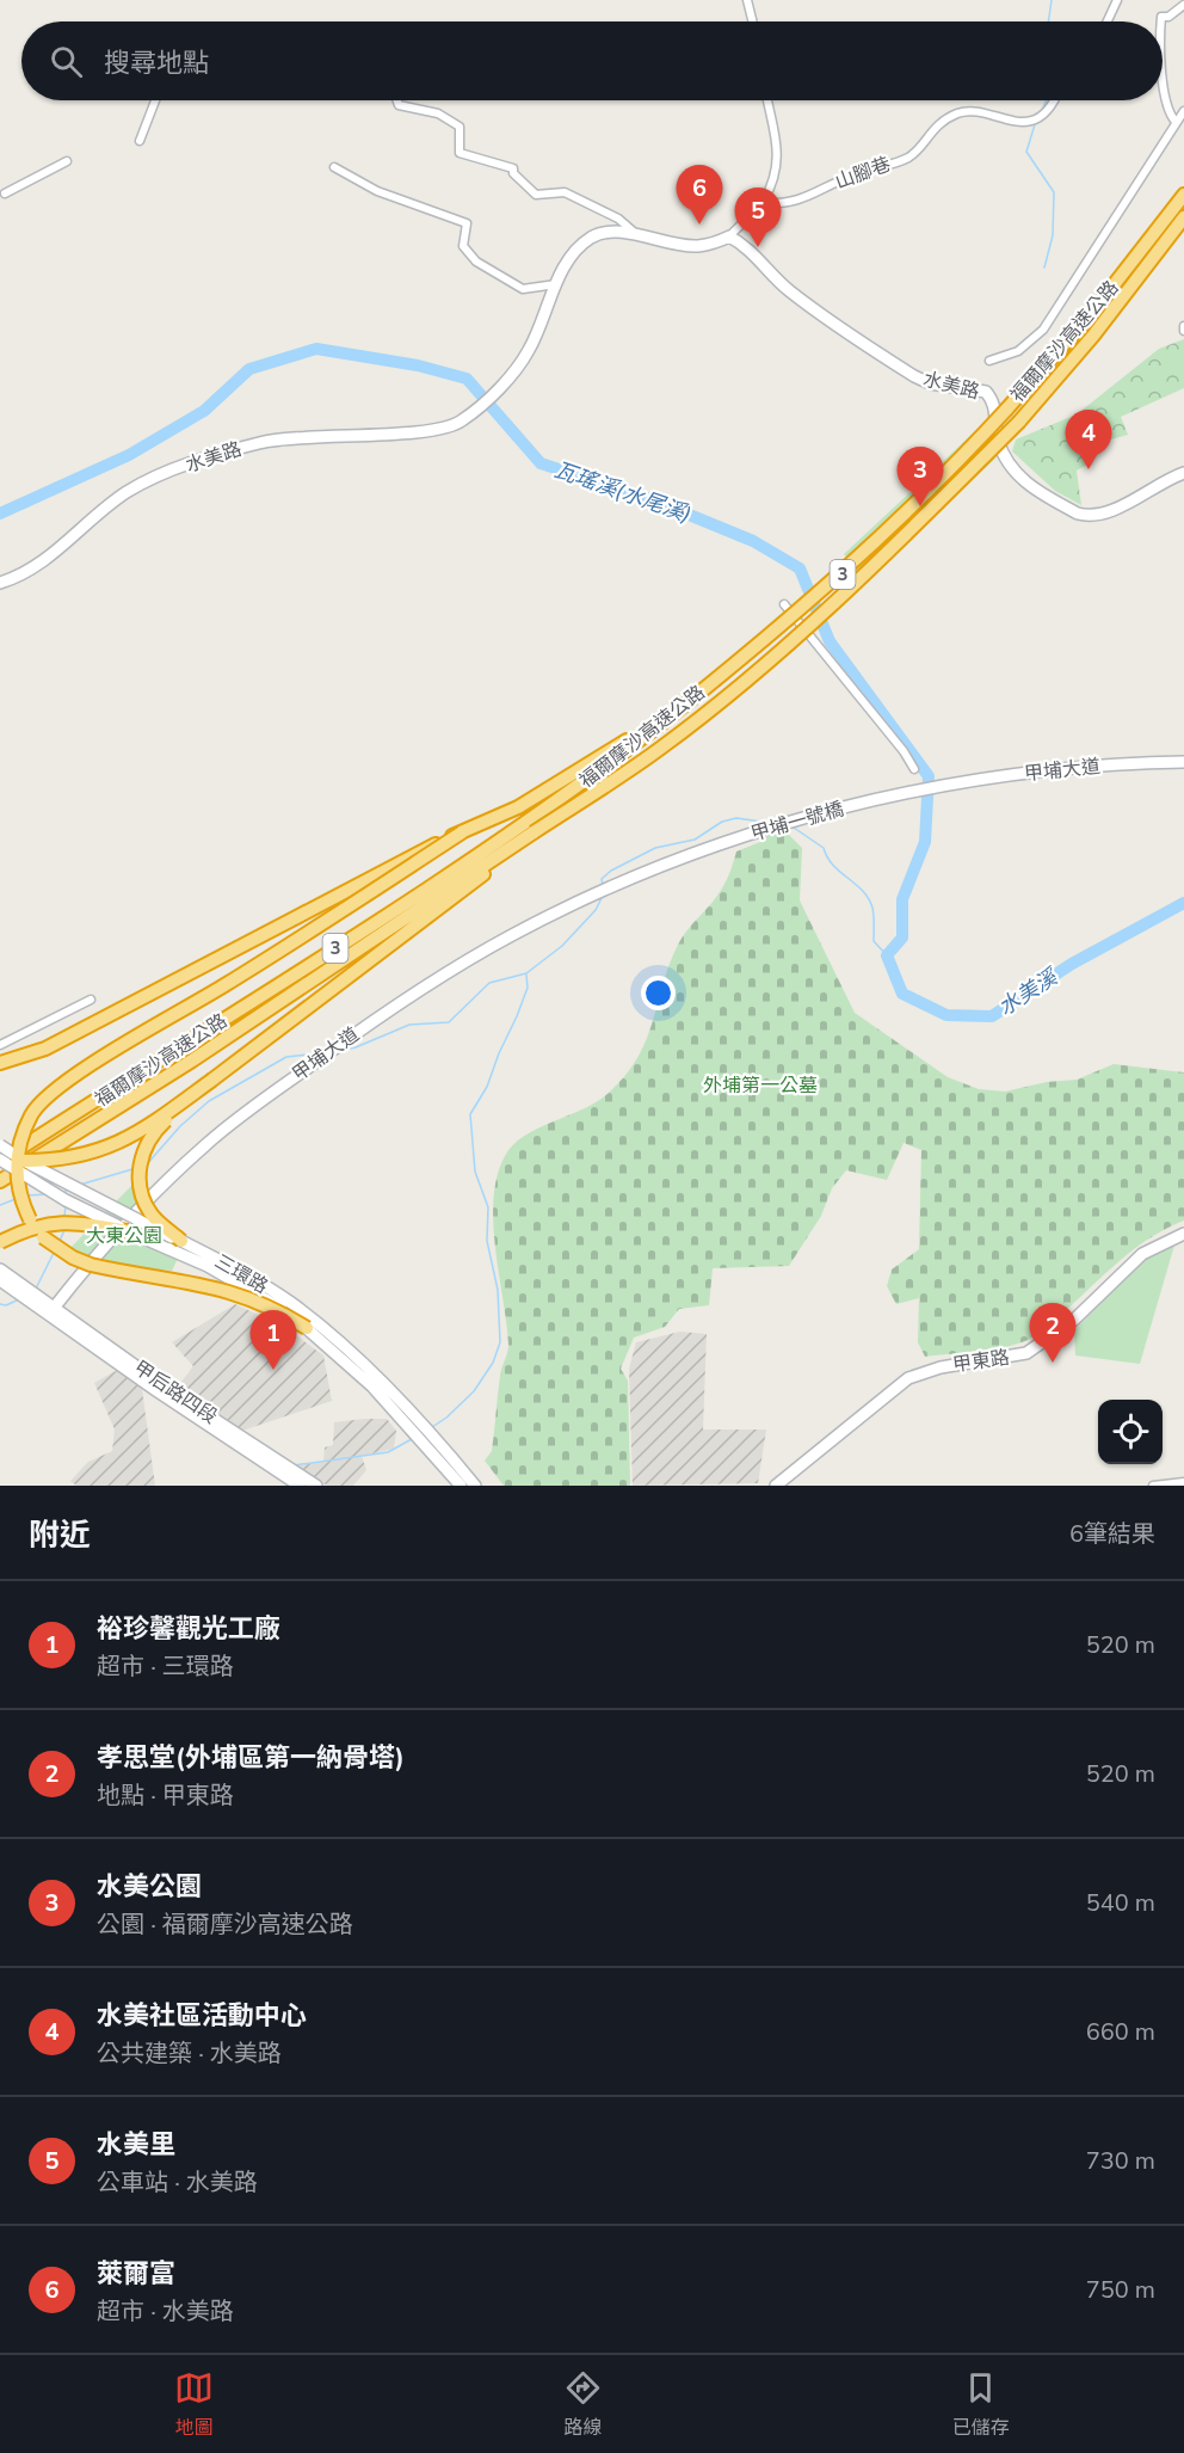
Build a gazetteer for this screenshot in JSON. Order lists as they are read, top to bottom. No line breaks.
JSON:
{"streets":{"highway":["福爾摩沙高速公路","3"],"street":["山腳巷","水美路","甲埔大道","甲埔一號橋","三環路","甲東路","甲后路四段"]},"crossings":[["福爾摩沙高速公路","三環路"],["甲埔大道","甲埔一號橋"],["甲埔大道","甲后路四段"]],"water":["瓦瑤溪(水尾溪)","水美溪"],"parks":["外埔第一公墓","大東公園"],"page":{"search":"搜尋地點","pins":["6","5","4","3","2","1"],"heading":["附近","6筆結果"],"list":[{"mark":"1","name":"裕珍馨觀光工廠","note":"超市 · 三環路","value":"520 m"},{"mark":"2","name":"孝思堂(外埔區第一納骨塔)","note":"地點 · 甲東路","value":"520 m"},{"mark":"3","name":"水美公園","note":"公園 · 福爾摩沙高速公路","value":"540 m"},{"mark":"4","name":"水美社區活動中心","note":"公共建築 · 水美路","value":"660 m"},{"mark":"5","name":"水美里","note":"公車站 · 水美路","value":"730 m"},{"mark":"6","name":"萊爾富","note":"超市 · 水美路","value":"750 m"}],"nav":["地圖","路線","已儲存"]}}
